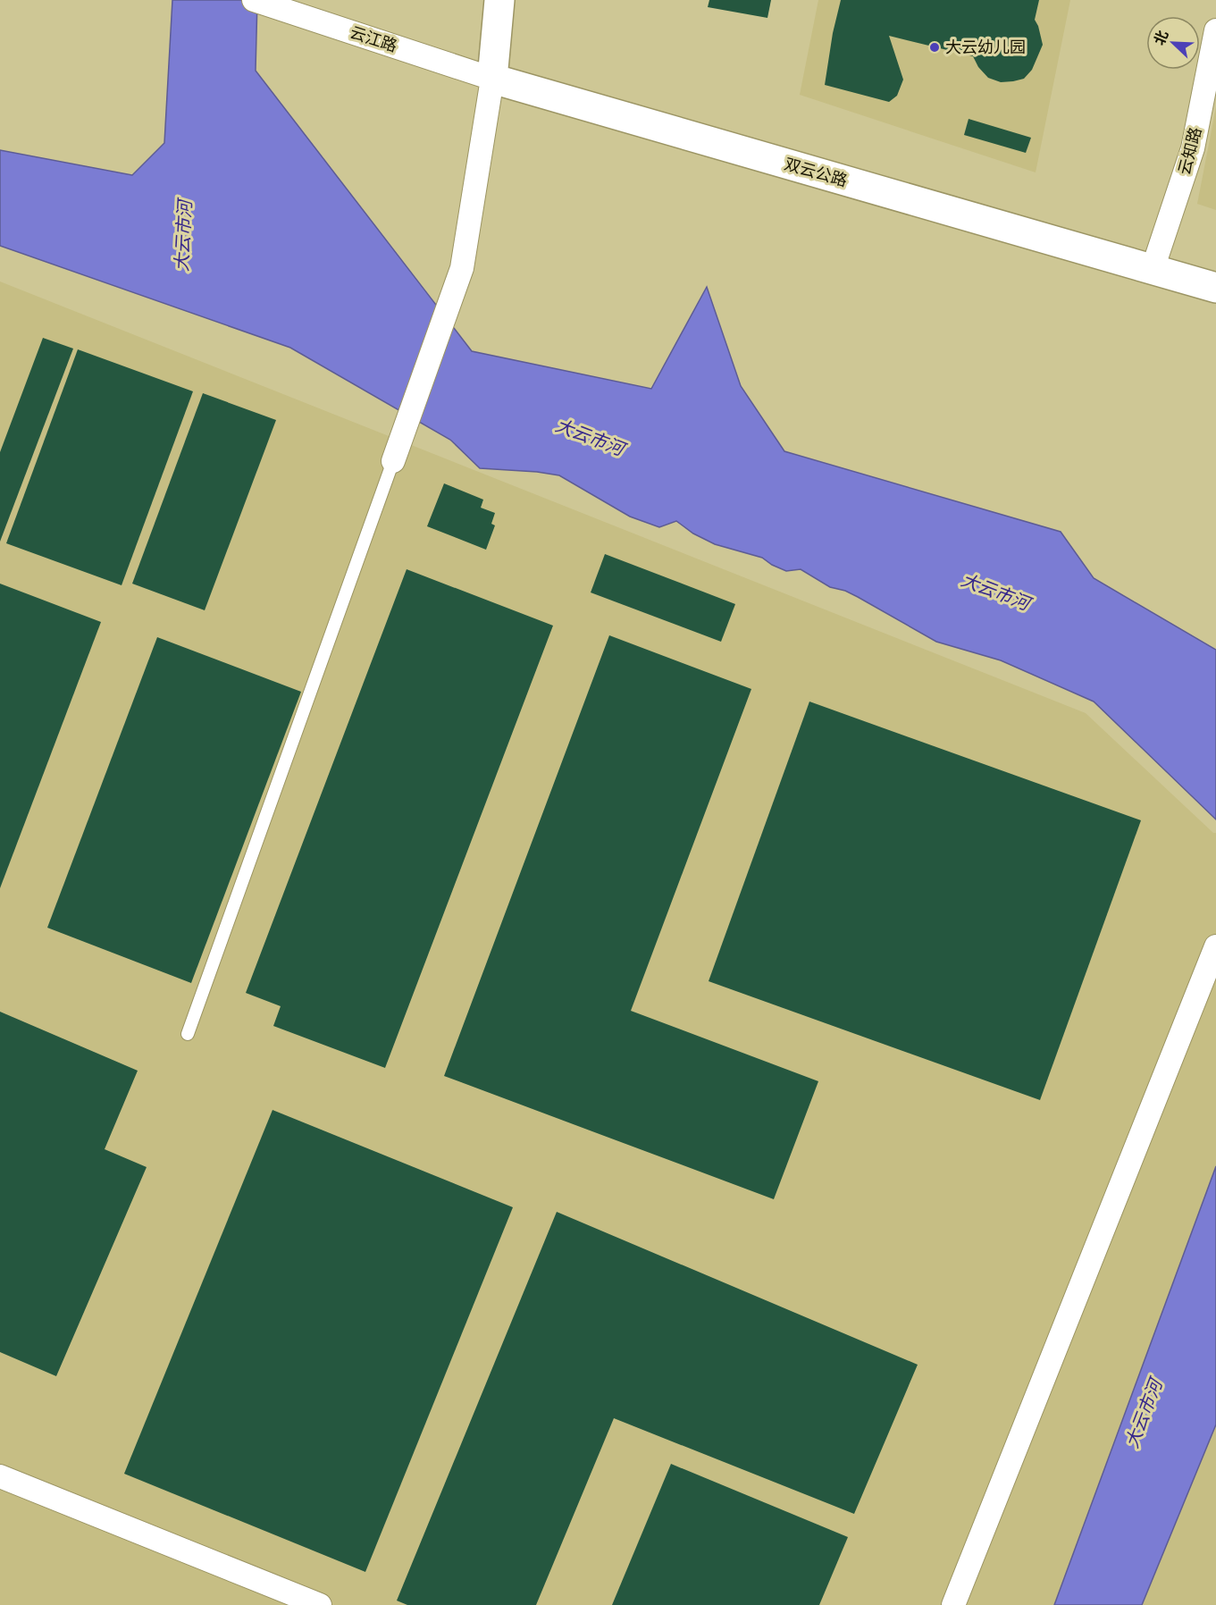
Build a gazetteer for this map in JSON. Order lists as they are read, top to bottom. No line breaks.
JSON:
{"streets":{"street":["云江路","云知路","双云公路"]},"crossings":[["云江路","双云公路"],["云知路","双云公路"]],"water":["大云市河"],"places":["大云幼儿园"],"north":"top left"}
